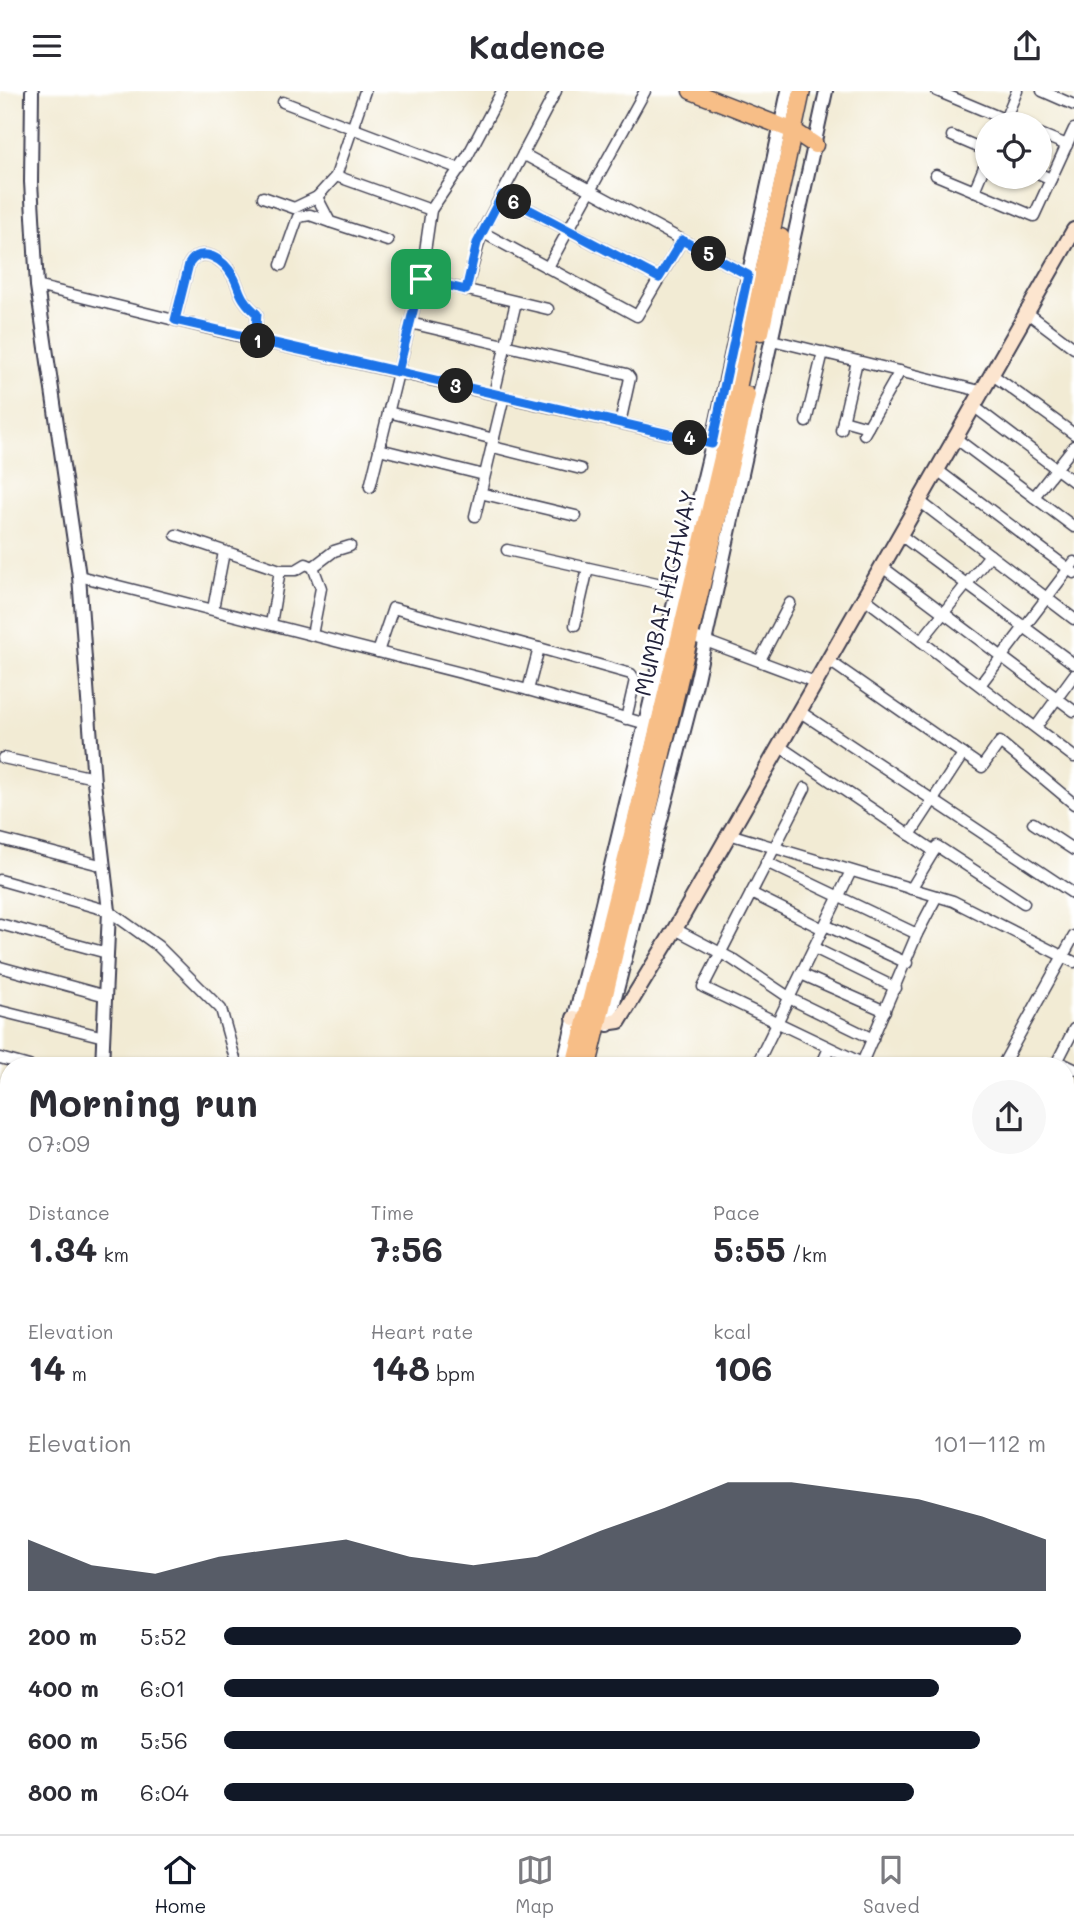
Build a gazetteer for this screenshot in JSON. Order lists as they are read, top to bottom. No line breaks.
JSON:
{"streets":{"main road":["MUMBAI HIGHWAY"]},"page":{"header":"Kadence","pins":["6","5","1","3","4"],"heading":["Morning run","07:09"],"stats":[["Distance","1.34 km"],["Time","7:56"],["Pace","5:55 /km"],["Elevation","14 m"],["Heart rate","148 bpm"],["kcal","106"]],"chart":["Elevation","101–112 m"],"list":[{"name":"200 m","note":"5:52"},{"name":"400 m","note":"6:01"},{"name":"600 m","note":"5:56"},{"name":"800 m","note":"6:04"}],"tabs":["Home","Map","Saved"]}}
